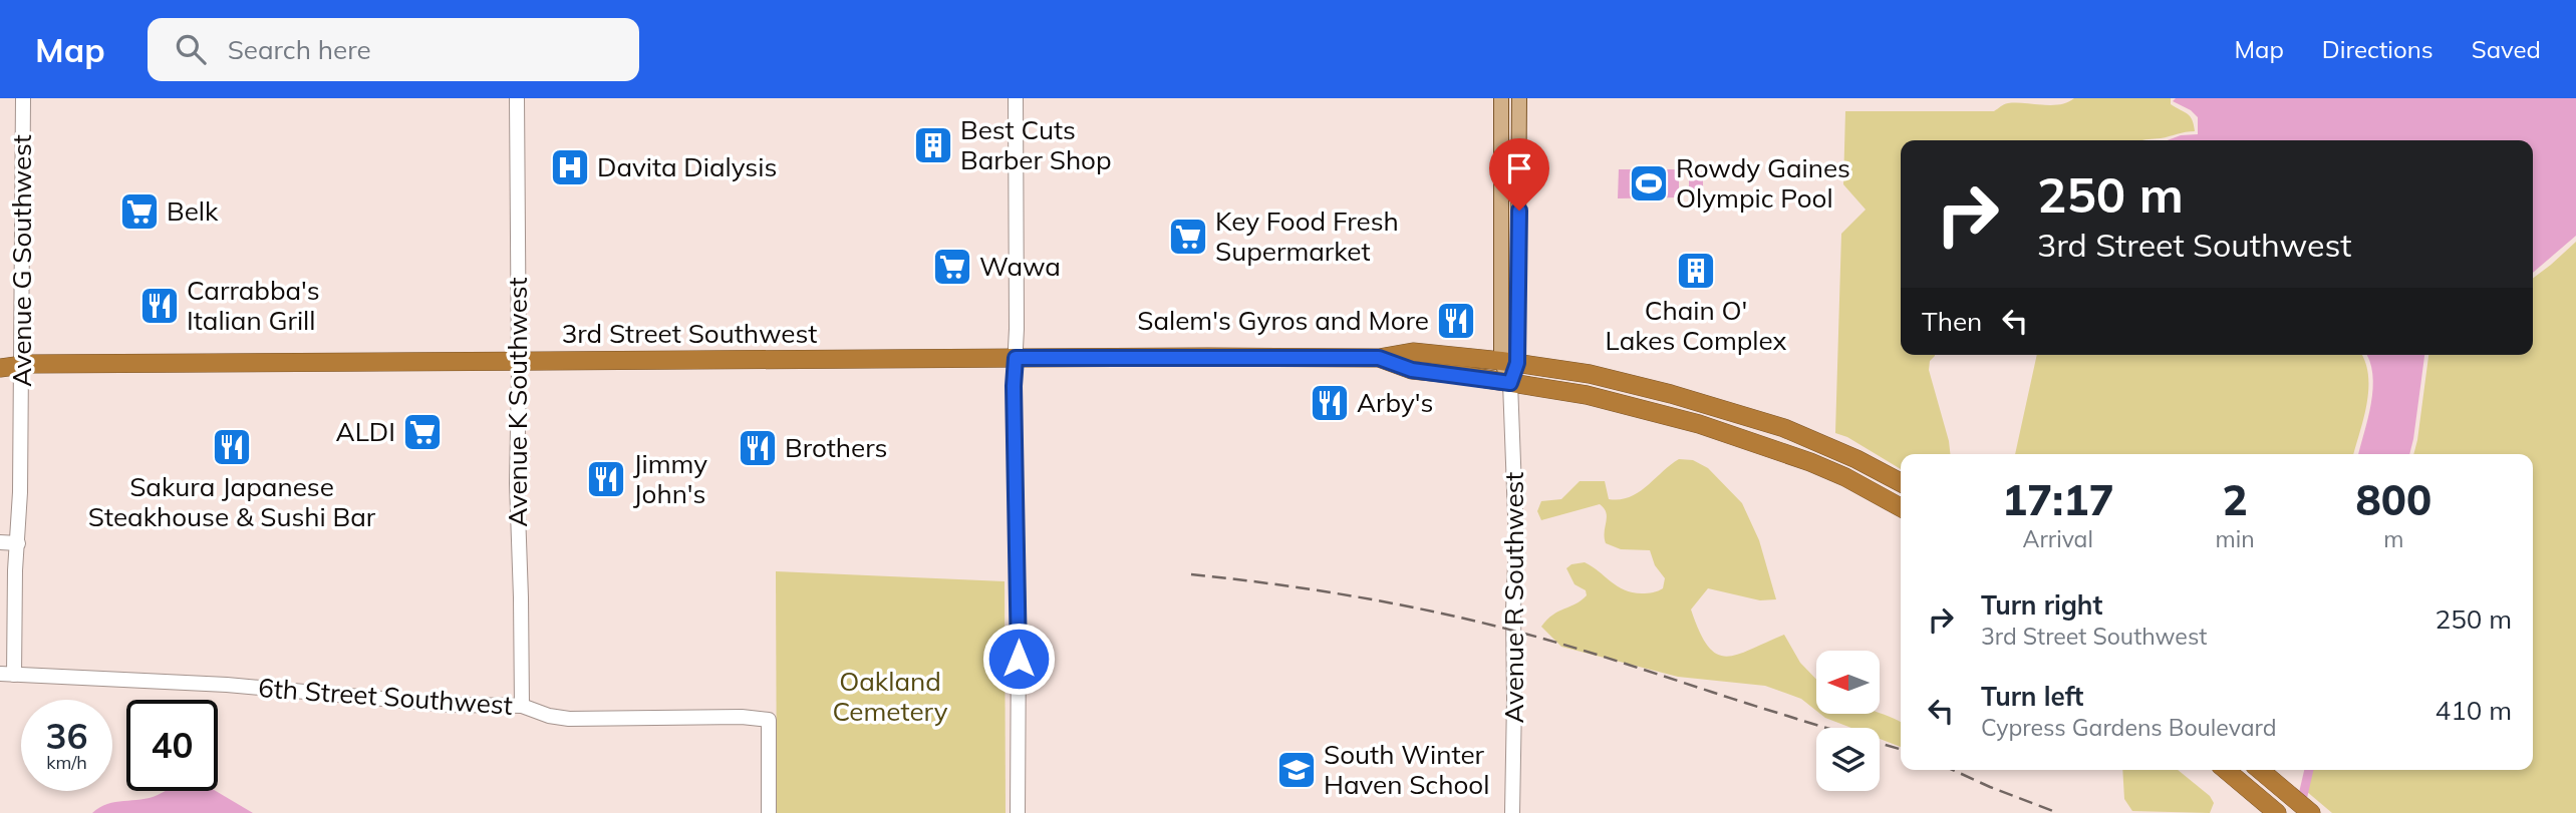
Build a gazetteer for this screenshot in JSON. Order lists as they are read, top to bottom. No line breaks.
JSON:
{"streets":{"highway":["3rd Street Southwest"],"street":["Avenue G Southwest","Avenue K Southwest","Avenue R Southwest","6th Street Southwest"]},"crossings":[["Avenue G Southwest","3rd Street Southwest"],["Avenue G Southwest","6th Street Southwest"],["3rd Street Southwest","Avenue K Southwest"],["3rd Street Southwest","Avenue R Southwest"],["Avenue K Southwest","6th Street Southwest"]],"parks":["Oakland Cemetery"],"places":{"building":["Best Cuts Barber Shop","Chain O' Lakes Complex"],"hospital":["Davita Dialysis"],"sports":["Rowdy Gaines Olympic Pool"],"supermarket":["Belk","Key Food Fresh Supermarket","Wawa","ALDI"],"restaurant":["Carrabba's Italian Grill","Salem's Gyros and More","Arby's","Sakura Japanese Steakhouse & Sushi Bar","Brothers","Jimmy John's"],"school or university":["South Winter Haven School"]},"north":"left","page":{"header":"Map","search":"Search here","nav":["Map","Directions","Saved"],"turn":["250 m","3rd Street Southwest"],"then":"Then","eta":["17:17","Arrival","2","min","800","m"],"list":[{"name":"Turn right","note":"3rd Street Southwest","value":"250 m"},{"name":"Turn left","note":"Cypress Gardens Boulevard","value":"410 m"}],"speed":"36 km/h","limit":"40"}}
